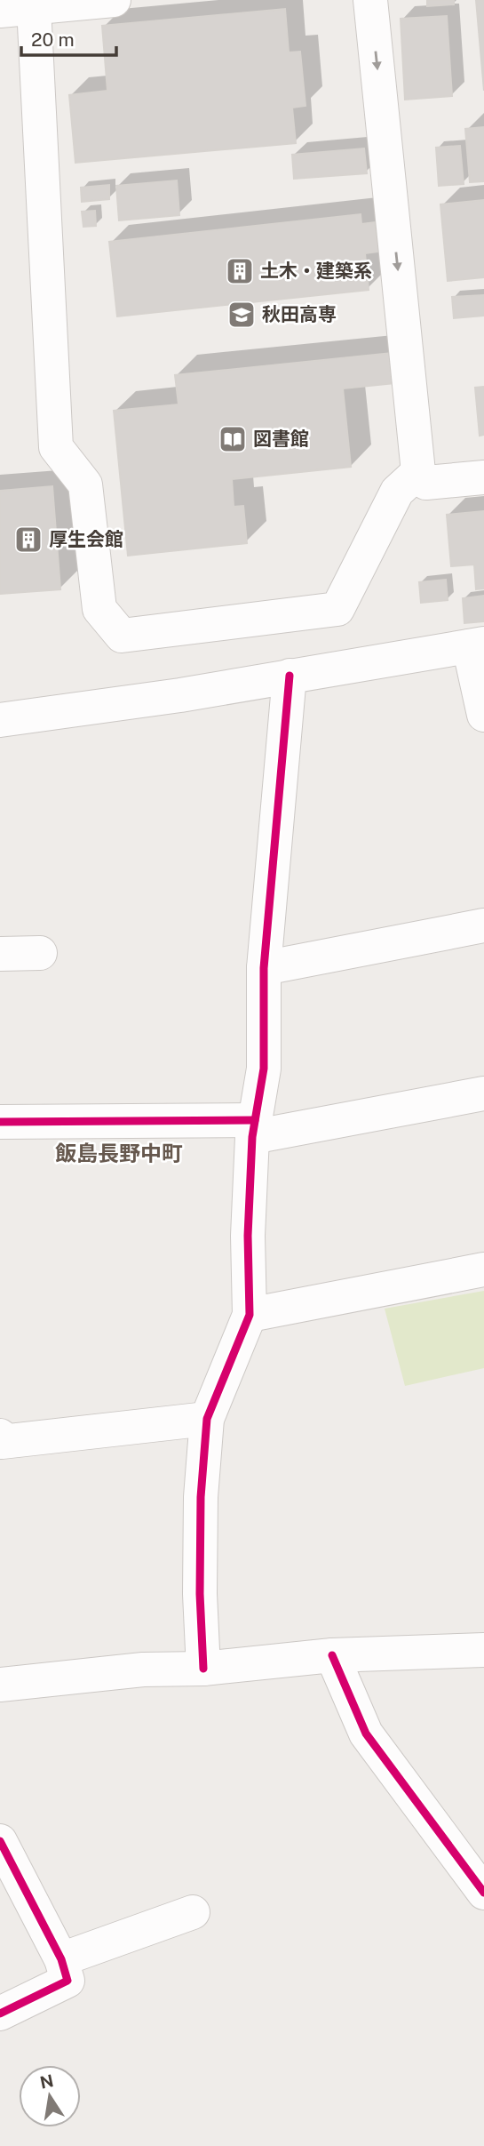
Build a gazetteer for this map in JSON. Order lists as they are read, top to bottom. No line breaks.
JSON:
{"districts":["飯島長野中町"],"places":{"building":["土木・建築系","厚生会館"],"school or university":["秋田高専"],"library":["図書館"]},"scale_bar":"20 m","north":"top"}
